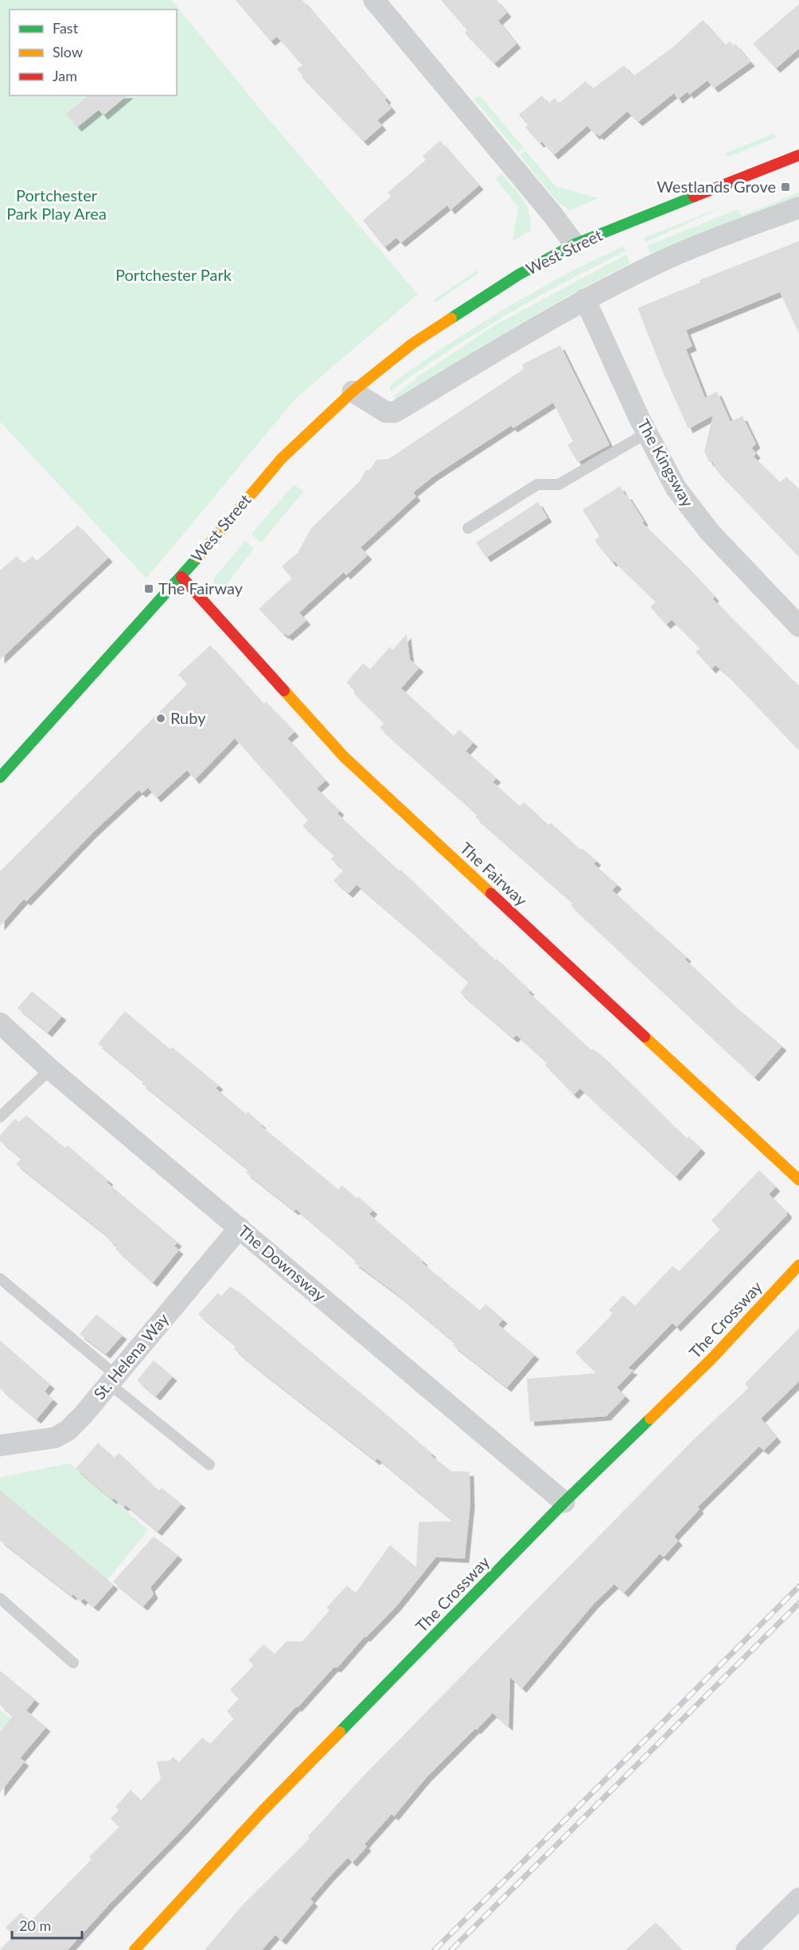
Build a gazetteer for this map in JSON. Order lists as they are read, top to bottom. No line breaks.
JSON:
{"streets":{"street":["West Street","The Kingsway","The Fairway","The Downsway","The Crossway","St. Helena Way"]},"crossings":[["West Street","The Fairway"],["The Downsway","The Crossway"],["The Downsway","St. Helena Way"]],"parks":["Portchester Park Play Area","Portchester Park"],"places":{"transit":["Westlands Grove","The Fairway"],"other":["Ruby"]},"legend":["Fast","Slow","Jam"],"scale_bar":"20 m"}
